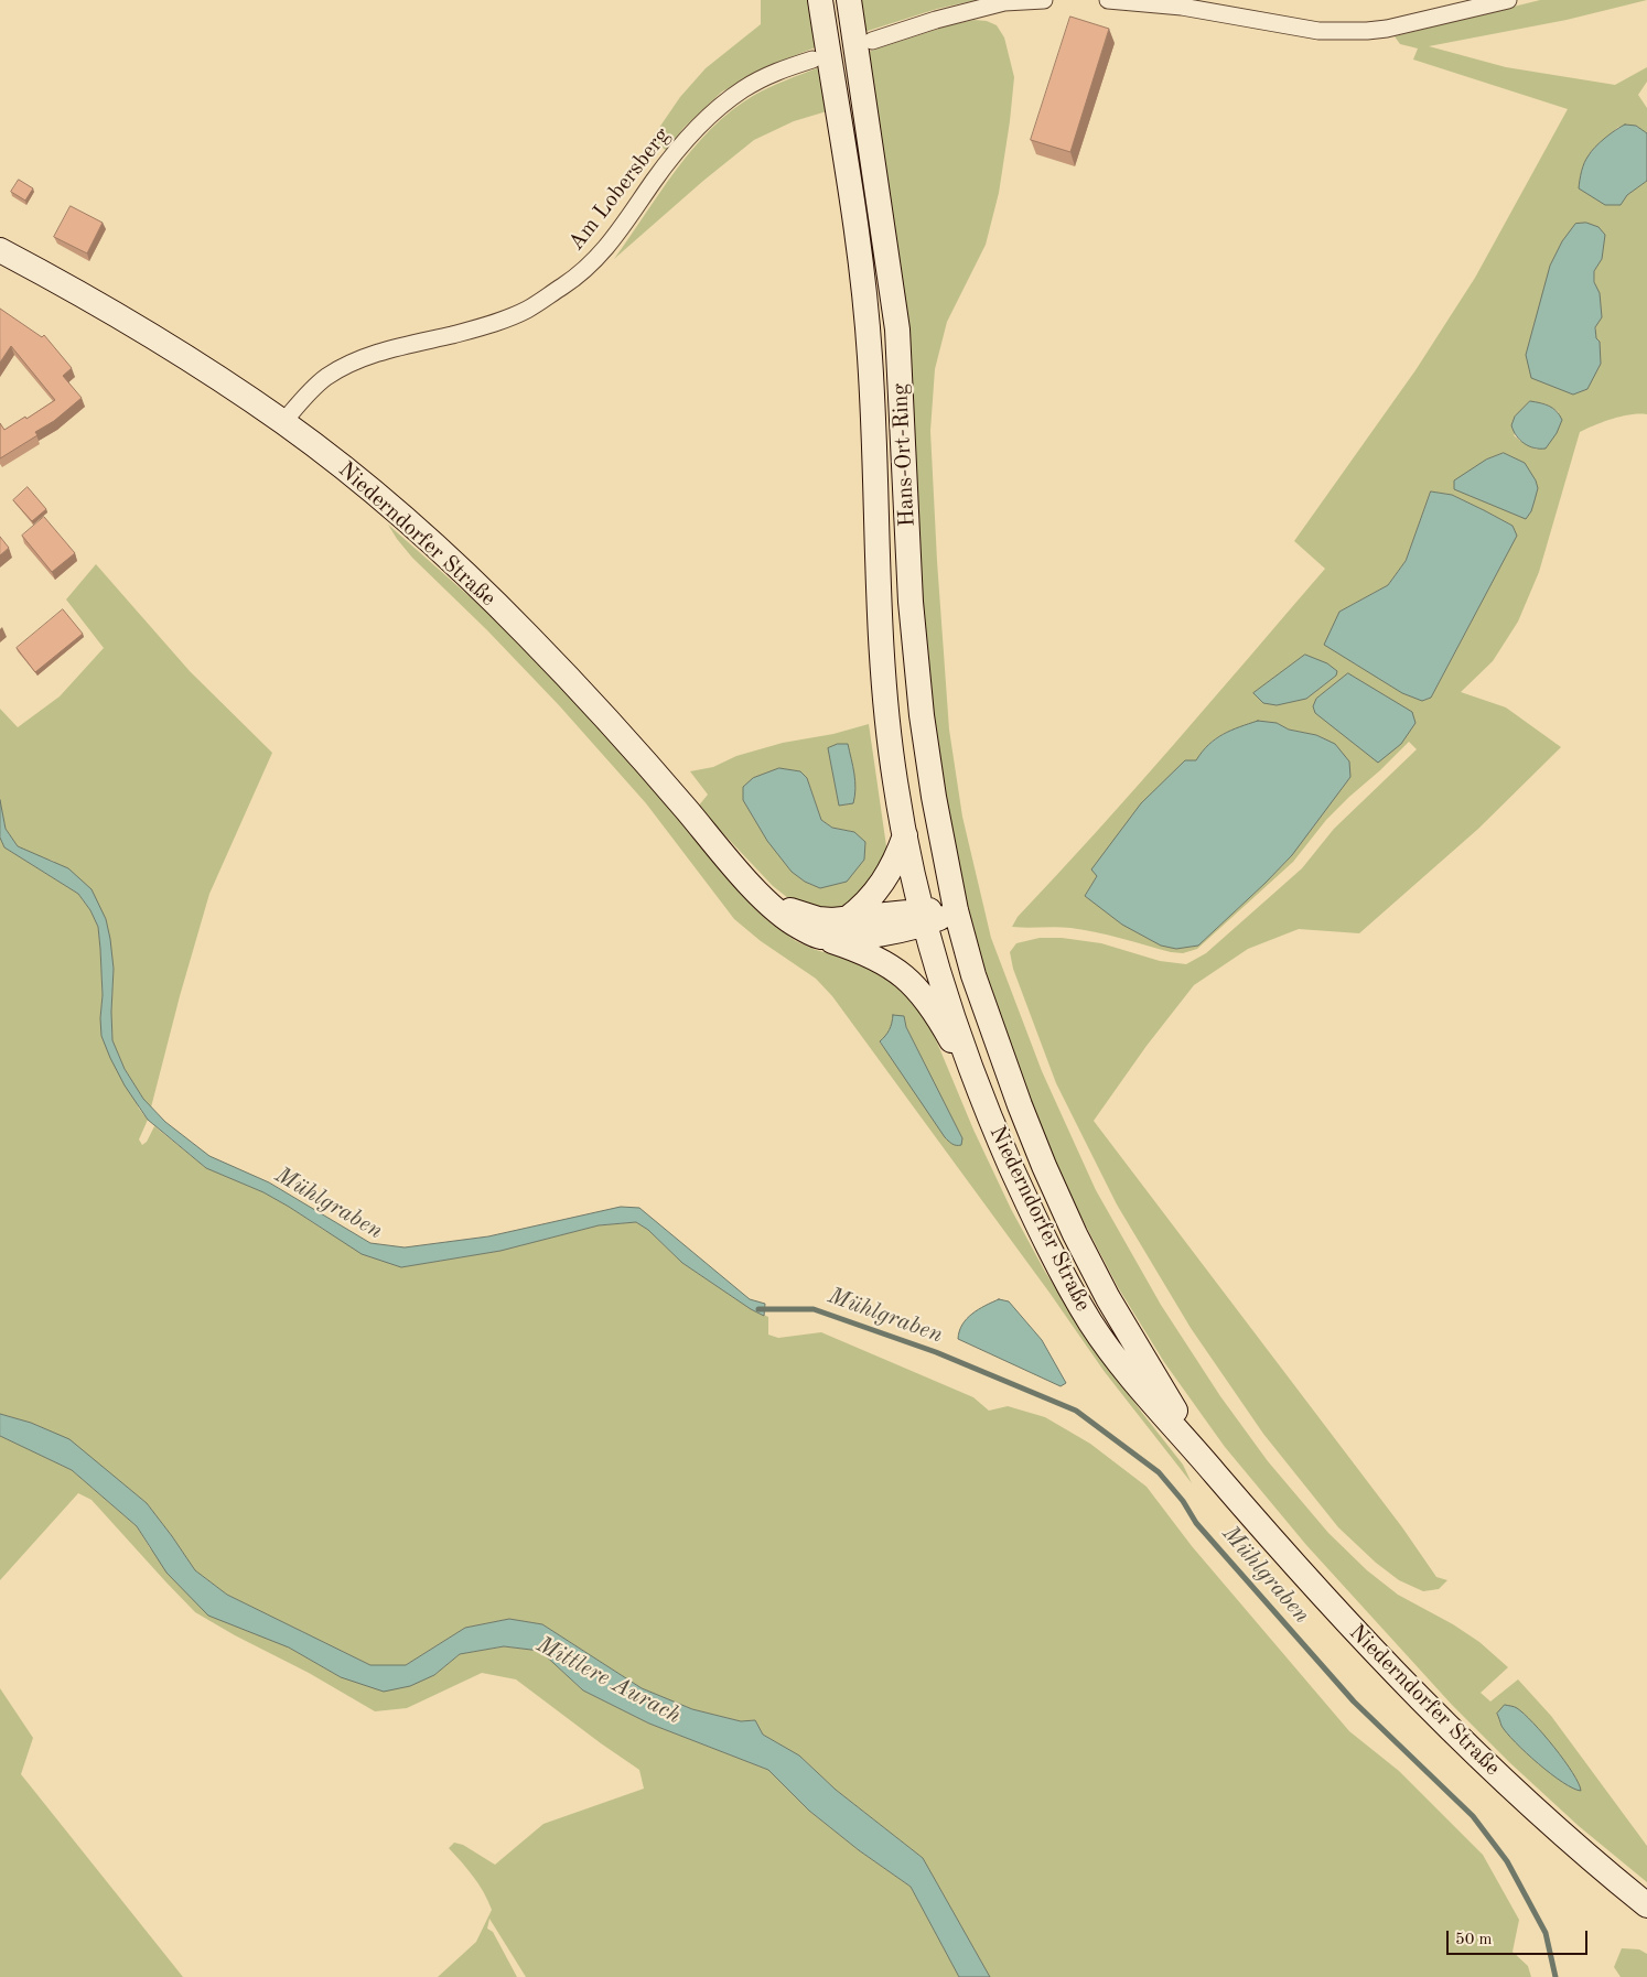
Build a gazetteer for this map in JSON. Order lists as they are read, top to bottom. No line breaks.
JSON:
{"streets":{"main road":["Hans-Ort-Ring","Niederndorfer Straße"],"street":["Am Lobersberg"]},"crossings":[["Am Lobersberg","Niederndorfer Straße"],["Hans-Ort-Ring","Niederndorfer Straße"]],"water":["Mühlgraben","Mittlere Aurach"],"scale_bar":"50 m"}
